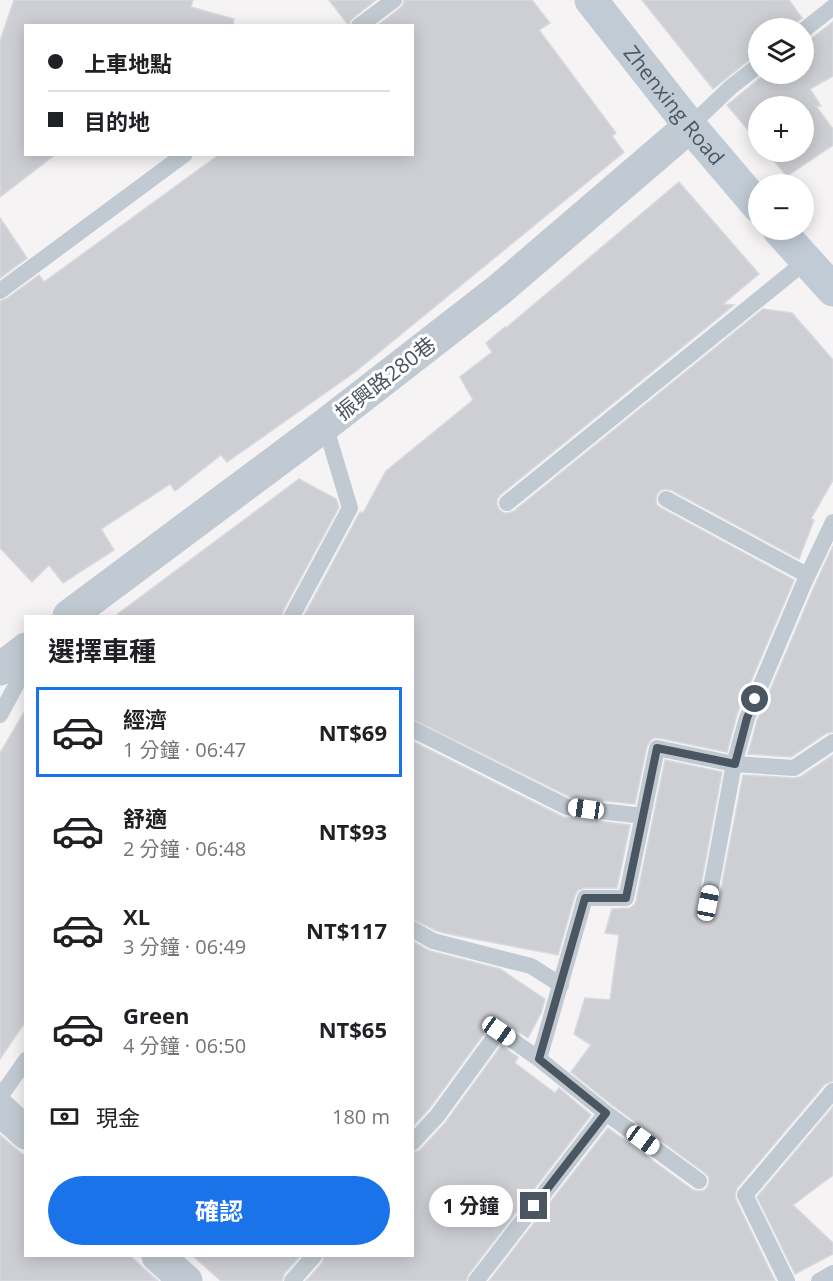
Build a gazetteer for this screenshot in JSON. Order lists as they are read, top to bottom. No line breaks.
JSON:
{"streets":{"main road":["Zhenxing Road"],"street":["振興路280巷"]},"crossings":[["Zhenxing Road","振興路280巷"]],"page":{"map_buttons":["+","−"],"banner":["上車地點","目的地"],"heading":"選擇車種","list":[{"name":"經濟","note":"1 分鐘 · 06:47","value":"NT$69"},{"name":"舒適","note":"2 分鐘 · 06:48","value":"NT$93"},{"name":"XL","note":"3 分鐘 · 06:49","value":"NT$117"},{"name":"Green","note":"4 分鐘 · 06:50","value":"NT$65"}],"pay":["現金","180 m"],"buttons":"確認","bubble":"1 分鐘"}}
